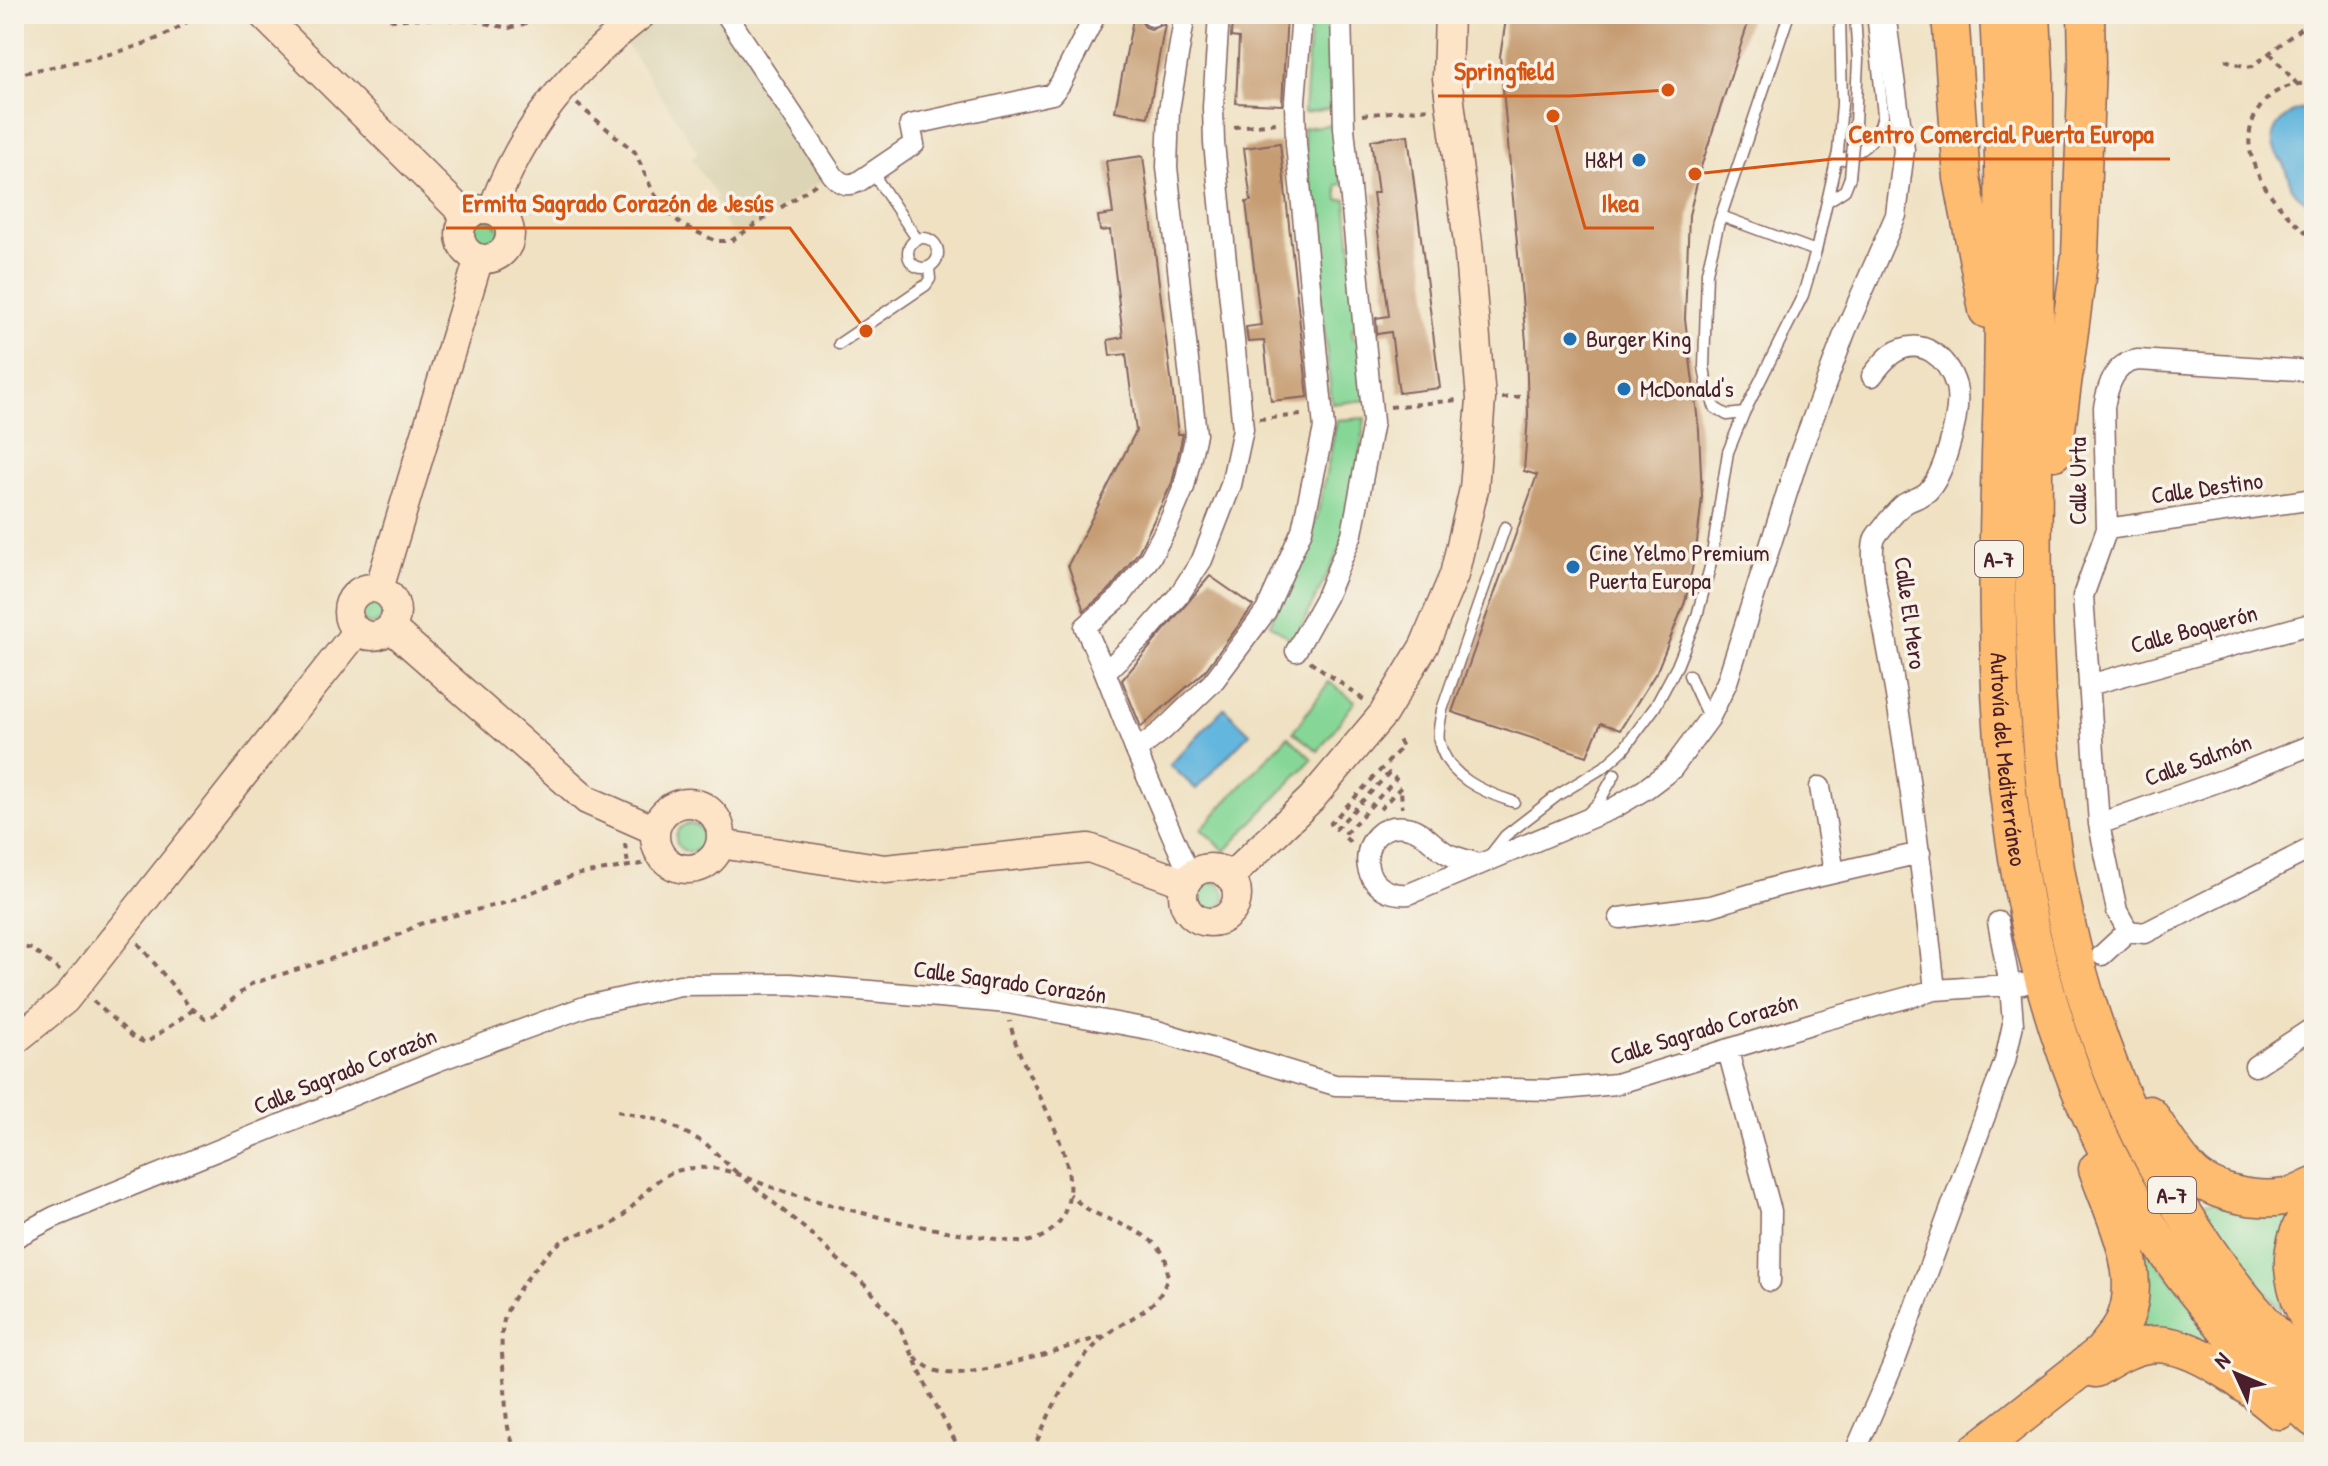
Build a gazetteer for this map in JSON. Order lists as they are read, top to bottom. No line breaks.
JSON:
{"streets":{"highway":["A-7","Autovía del Mediterráneo"],"street":["Calle Urta","Calle Destino","Calle El Mero","Calle Boquerón","Calle Salmón","Calle Sagrado Corazón"]},"crossings":[["Calle Urta","Calle Destino"],["Calle Urta","Calle Boquerón"],["Calle Urta","Calle Salmón"],["Calle El Mero","Calle Sagrado Corazón"]],"places":["Springfield","Ikea","H&M","Centro Comercial Puerta Europa","Ermita Sagrado Corazón de Jesús","Burger King","McDonald's","Cine Yelmo Premium Puerta Europa"],"north":"top left"}
